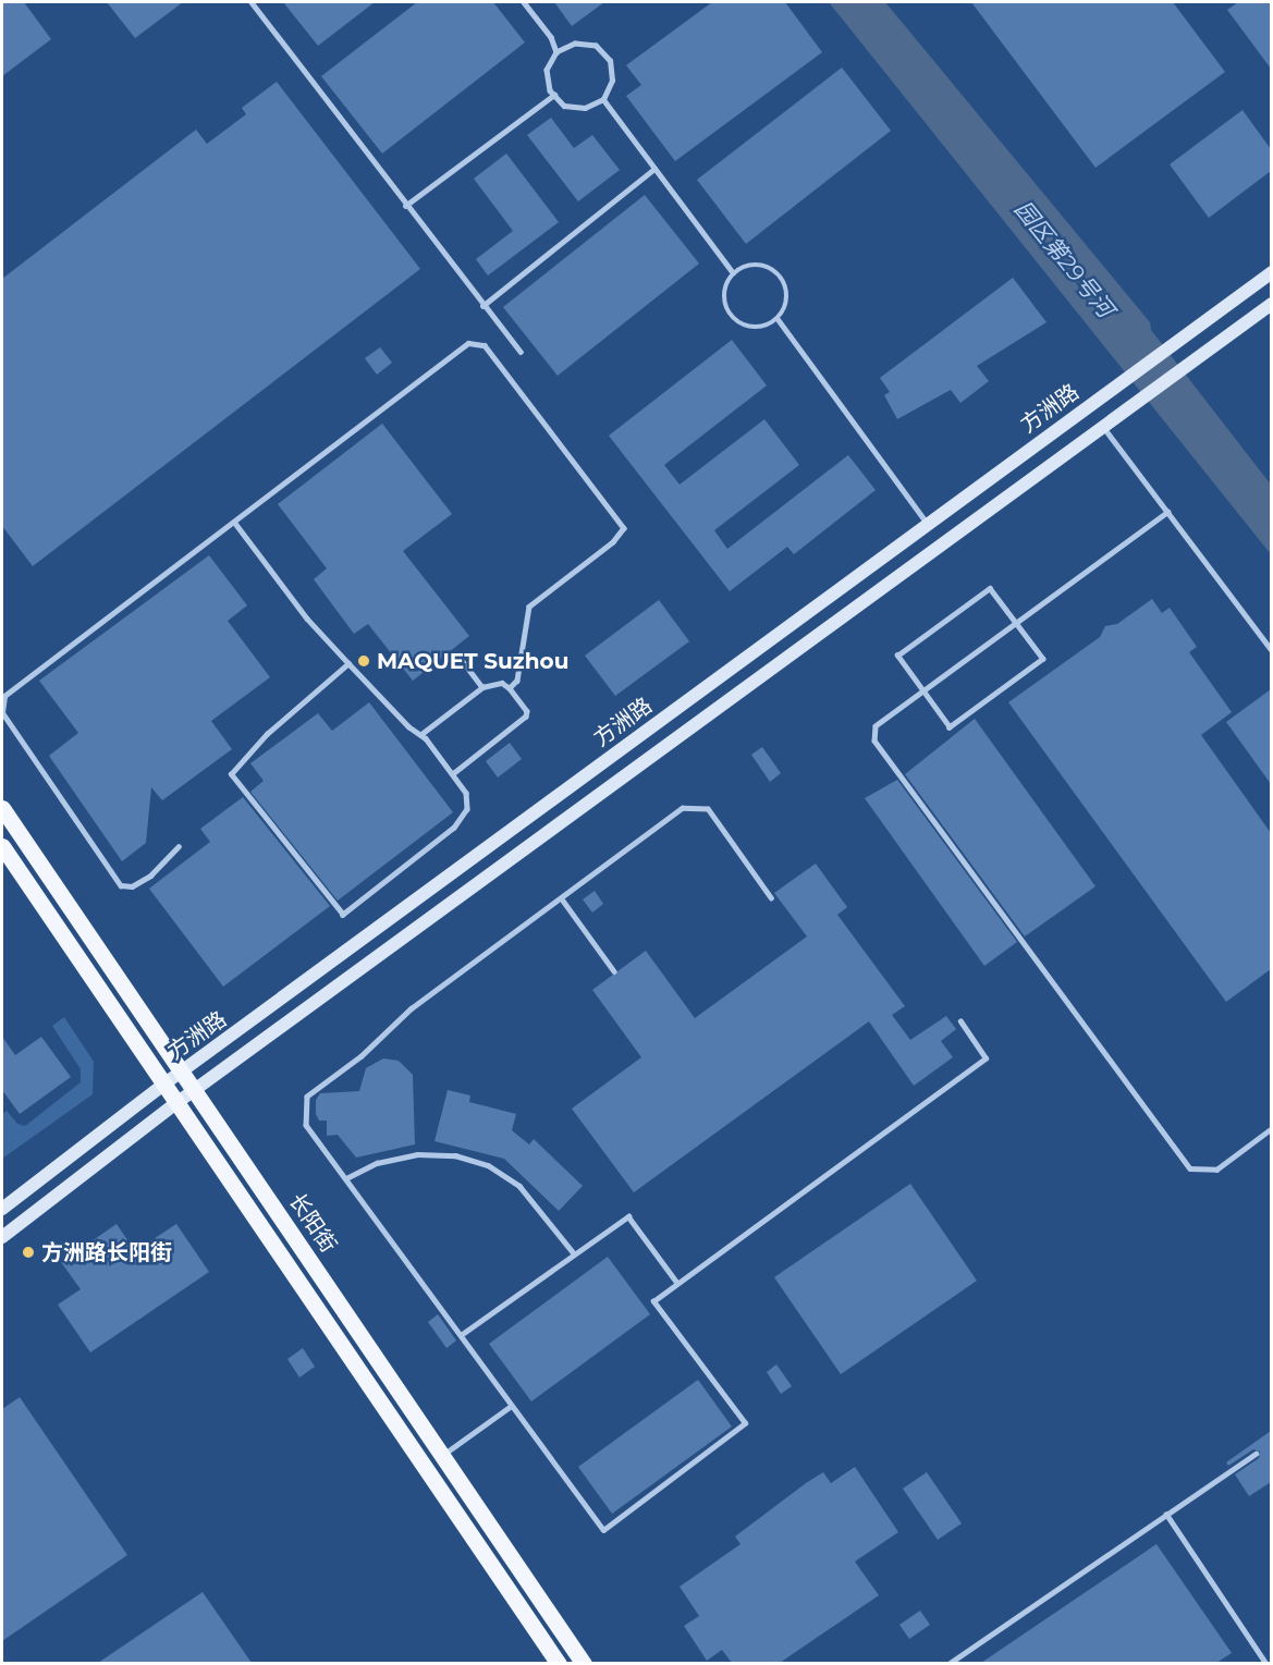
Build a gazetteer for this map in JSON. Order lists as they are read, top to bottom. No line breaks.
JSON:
{"streets":{"main road":["方洲路","长阳街"]},"crossings":[["方洲路","长阳街"]],"water":["园区第29号河"],"places":["MAQUET Suzhou","方洲路长阳街"]}
